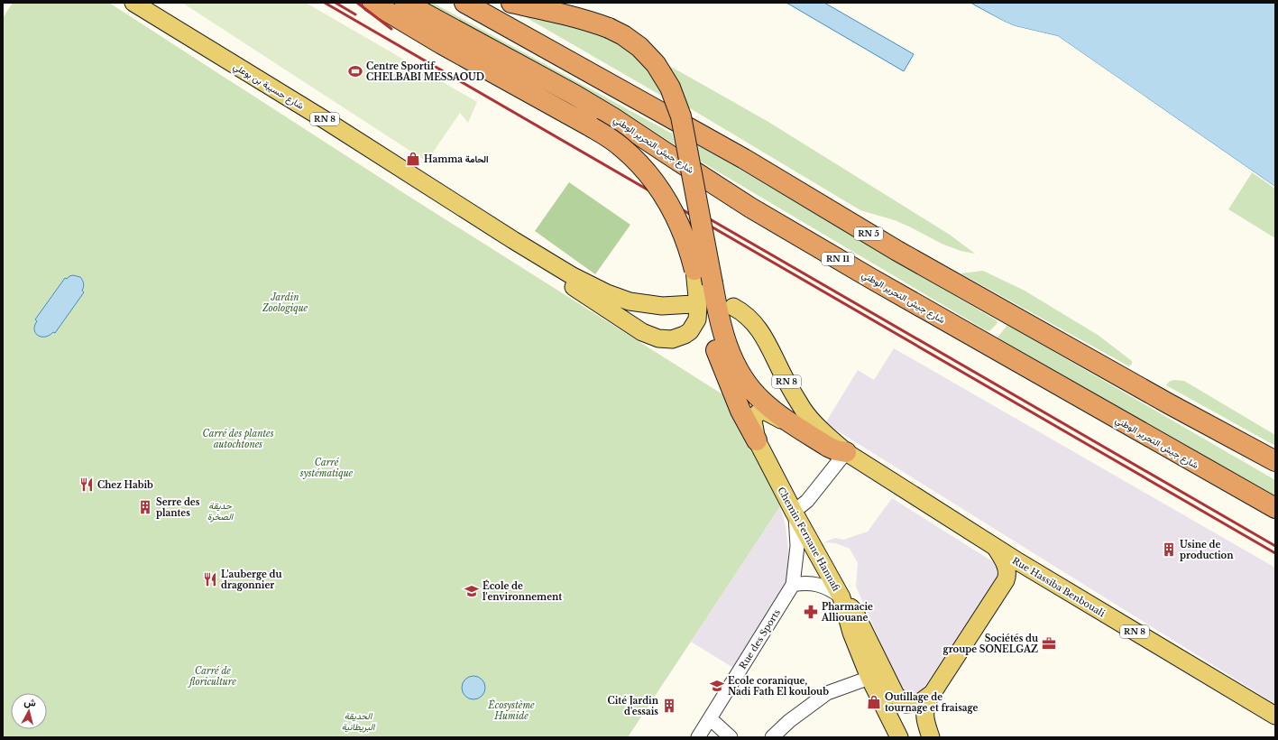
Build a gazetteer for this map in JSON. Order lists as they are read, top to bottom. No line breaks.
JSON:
{"streets":{"highway":["شارع جيش التحرير الوطني","RN 5","RN 11"],"main road":["شارع حسيبة بن بوعلي","RN 8","Chemin Fernane Hannafi","Rue Hassiba Benbouali"],"street":["Rue des Sports"]},"crossings":[["RN 8","Rue Hassiba Benbouali"]],"parks":["Jardin Zoologique","Carré des plantes autochtones","Carré systématique","حديقة الصخرة","Carré de floriculture","Écosystème Humide","الحديقة البريطانية"],"places":{"sports":["Centre Sportif CHELBABI MESSAOUD"],"shop":["Hamma الحامة","Outillage de tournage et fraisage"],"restaurant":["Chez Habib","L'auberge du dragonnier"],"building":["Serre des plantes","Usine de production","Cité Jardin d'essais"],"school or university":["École de l'environnement","Ecole coranique, Nadi Fath El kouloub"],"pharmacy":["Pharmacie Alliouane"],"office":["Sociétés du groupe SONELGAZ"]},"north":"top"}
